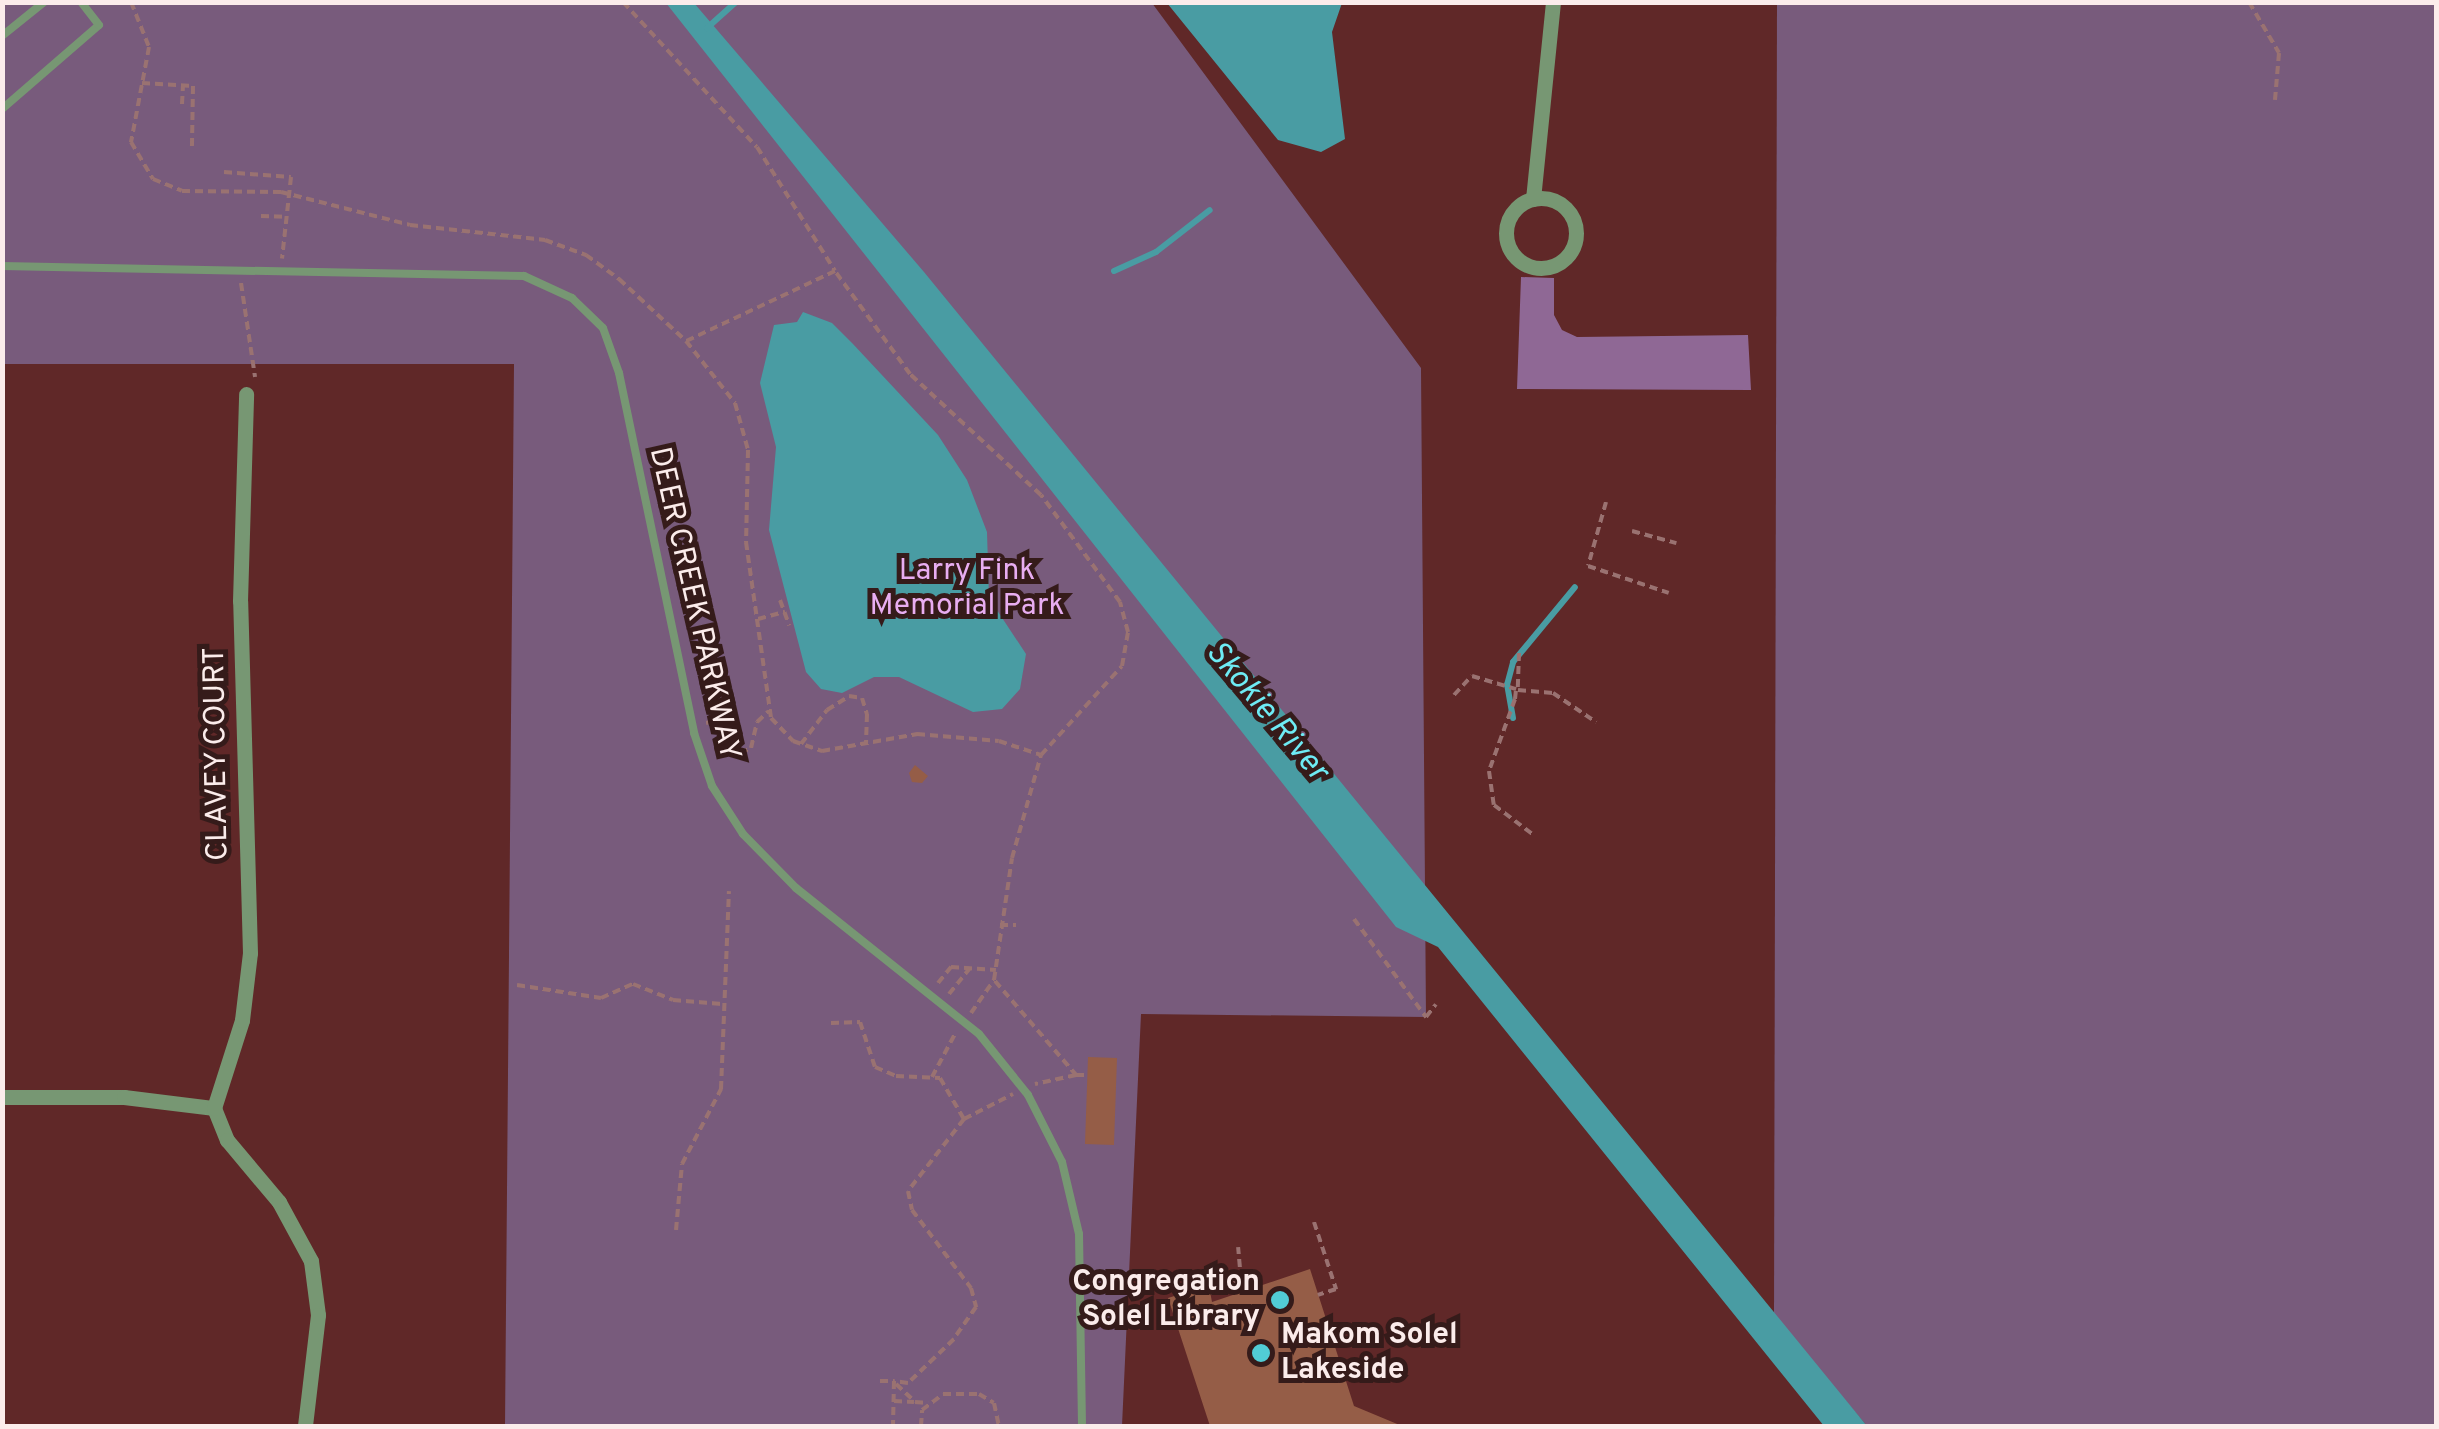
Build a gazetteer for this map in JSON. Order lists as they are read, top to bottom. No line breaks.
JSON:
{"streets":{"street":["CLAVEY COURT"],"lane":["DEER CREEK PARKWAY"]},"water":["Skokie River"],"parks":["Larry Fink Memorial Park"],"places":["Congregation Solel Library","Makom Solel Lakeside"]}
